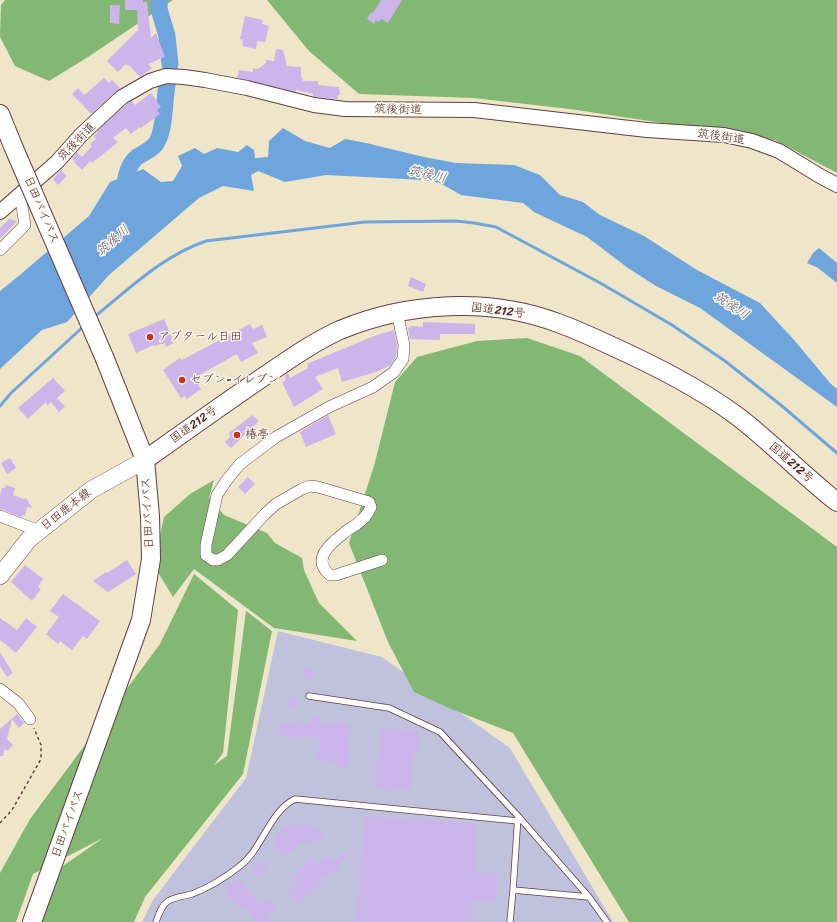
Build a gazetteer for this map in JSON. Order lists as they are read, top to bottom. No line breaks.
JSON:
{"streets":{"highway":["日田バイパス","国道212号"],"main road":["日田鹿本線"],"street":["筑後街道"]},"crossings":[["日田バイパス","国道212号"],["日田バイパス","日田鹿本線"],["国道212号","日田鹿本線"]],"water":["筑後川"],"places":["アブタール日田","セブン-イレブン","椿亭"]}
